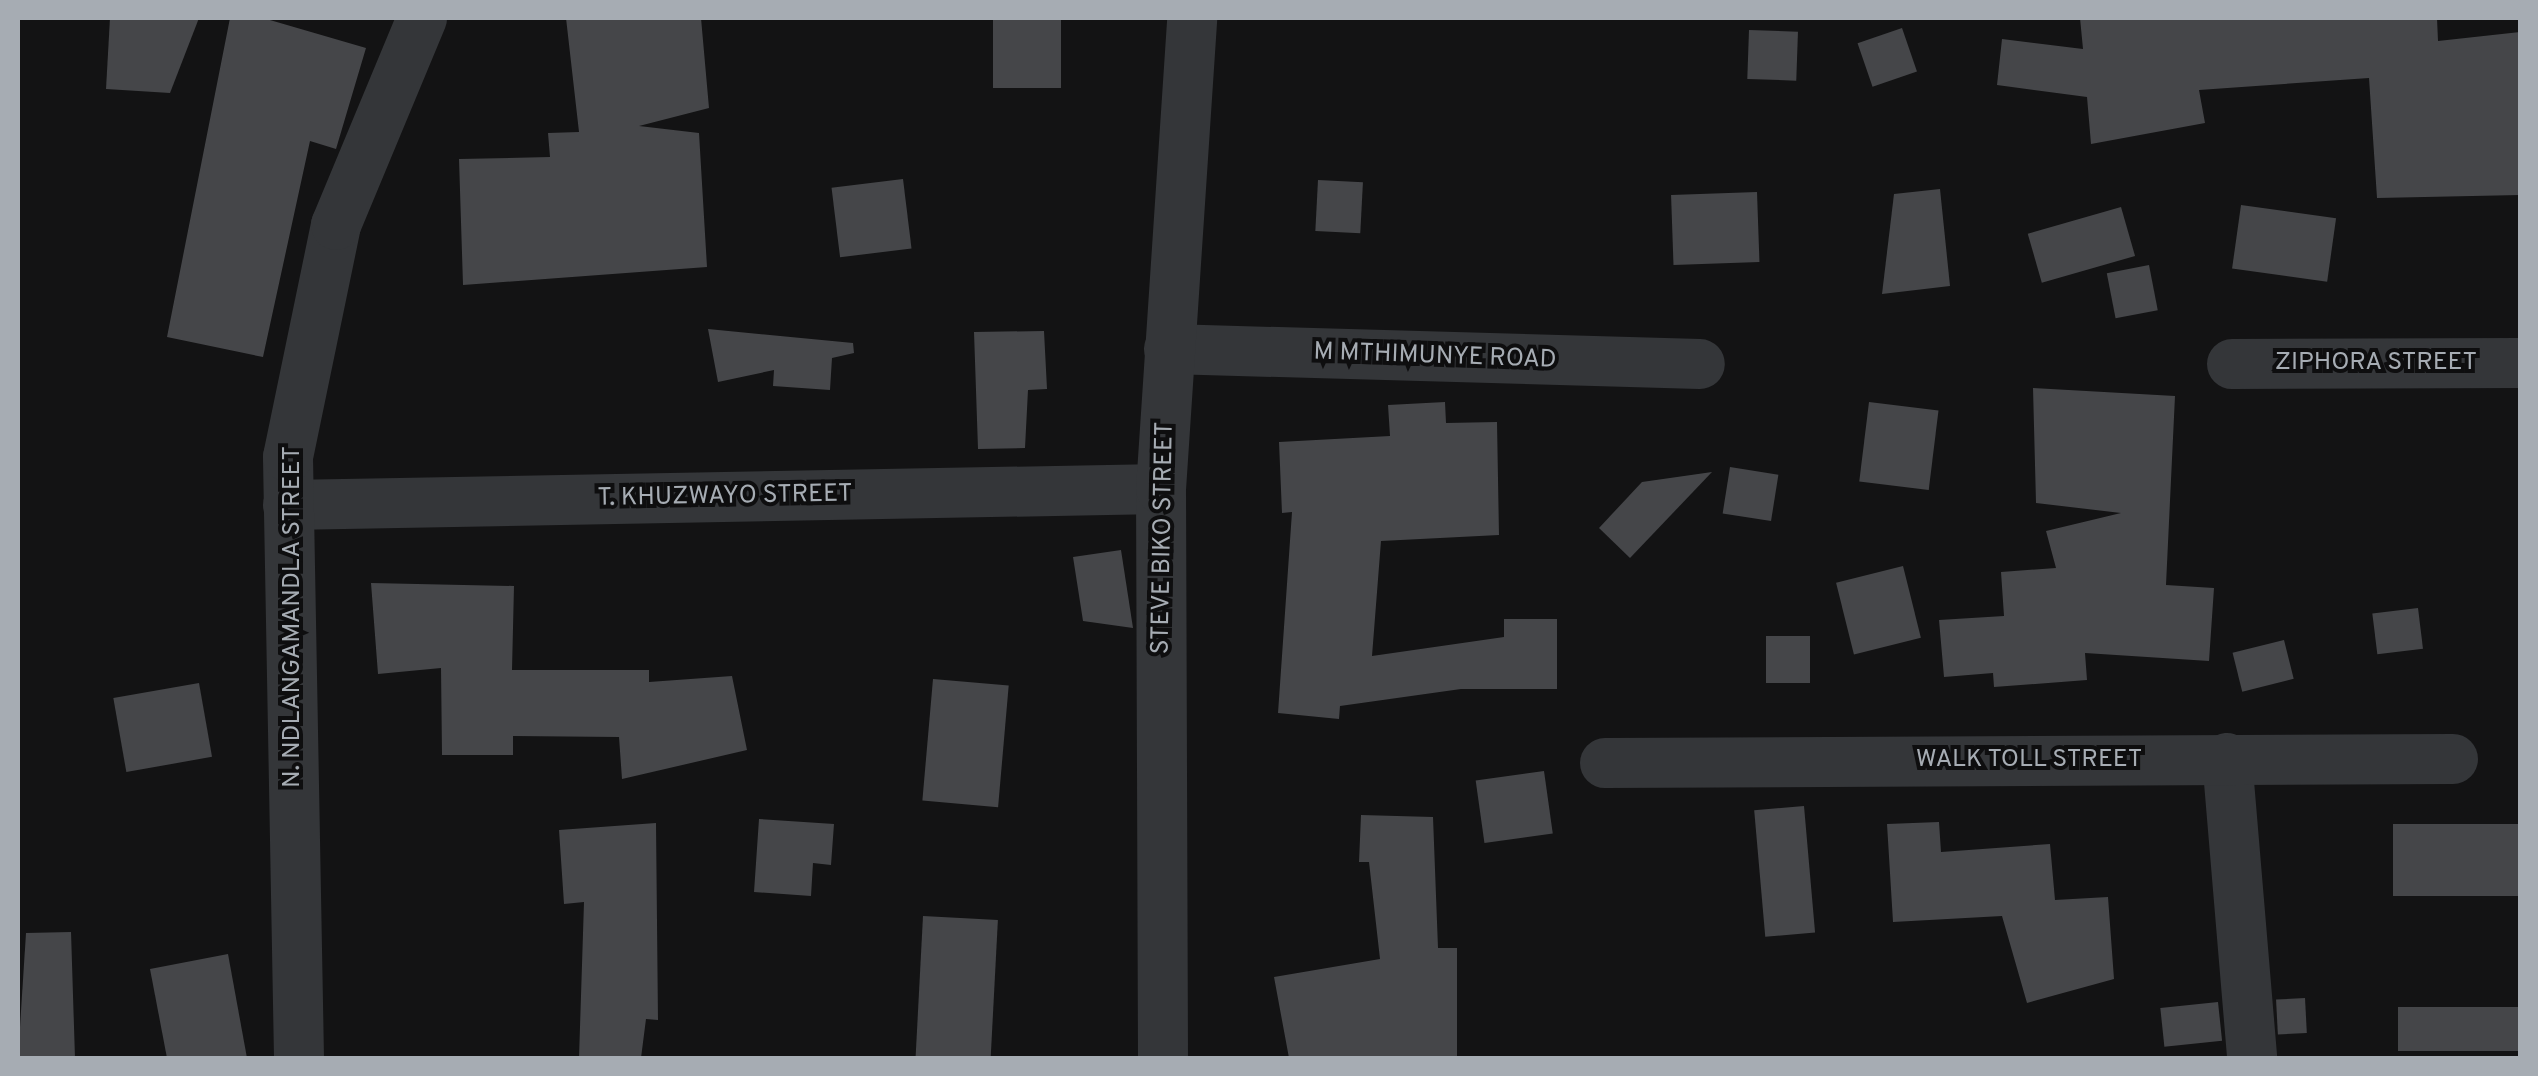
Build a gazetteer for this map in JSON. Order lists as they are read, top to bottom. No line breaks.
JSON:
{"streets":{"street":["M MTHIMUNYE ROAD","ZIPHORA STREET","T. KHUZWAYO STREET","STEVE BIKO STREET","N. NDLANGAMANDLA STREET","WALK TOLL STREET"]},"crossings":[["M MTHIMUNYE ROAD","STEVE BIKO STREET"],["T. KHUZWAYO STREET","STEVE BIKO STREET"],["T. KHUZWAYO STREET","N. NDLANGAMANDLA STREET"]]}
